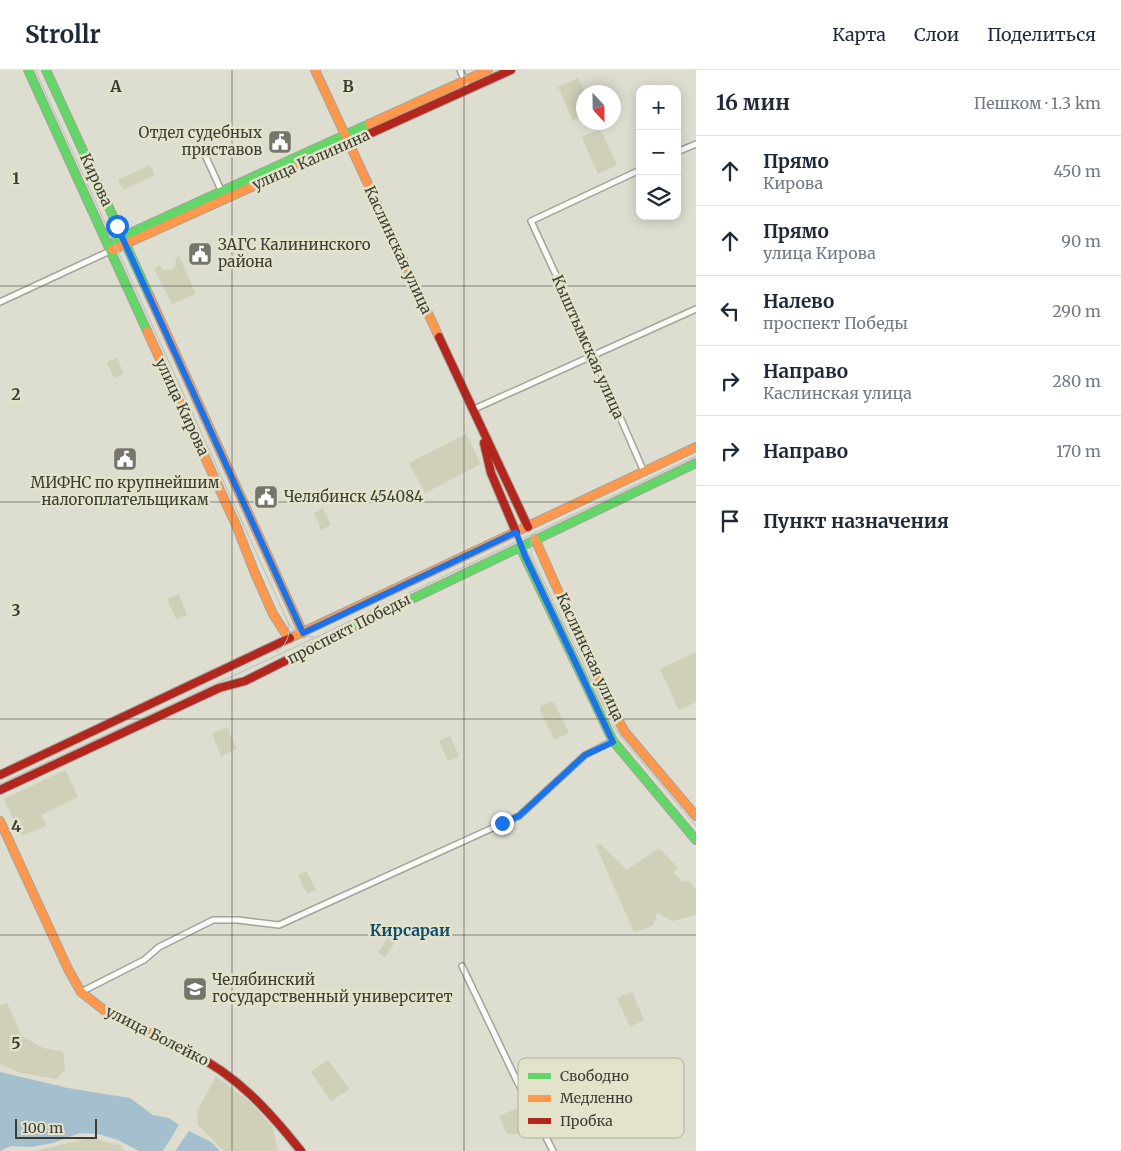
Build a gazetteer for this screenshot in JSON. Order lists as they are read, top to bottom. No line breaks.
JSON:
{"streets":{"main road":["улица Калинина","Кирова","Каслинская улица","улица Кирова","проспект Победы","улица Болейко"],"street":["Кыштымская улица"]},"crossings":[["улица Калинина","Кирова"],["улица Калинина","Каслинская улица"],["улица Калинина","улица Кирова"],["Кирова","проспект Победы"],["Каслинская улица","проспект Победы"],["Кыштымская улица","проспект Победы"],["улица Кирова","проспект Победы"]],"districts":["Кирсараи"],"places":{"public building":["Отдел судебных приставов","ЗАГС Калининского района","МИФНС по крупнейшим налогоплательщикам","Челябинск 454084"],"school or university":["Челябинский государственный университет"]},"legend":["Свободно","Медленно","Пробка"],"scale_bar":"100 m","north":"bottom","page":{"header":"Strollr","nav":["Карта","Слои","Поделиться"],"heading":["16 мин","Пешком · 1.3 km"],"map_buttons":["+","−"],"list":[["Прямо","Кирова","450 m"],["Прямо","улица Кирова","90 m"],["Налево","проспект Победы","290 m"],["Направо","Каслинская улица","280 m"],["Направо","170 m"],"Пункт назначения"],"scale":"100 m"},"grid":{"columns":["A","B"],"rows":["1","2","3","4","5"]}}
